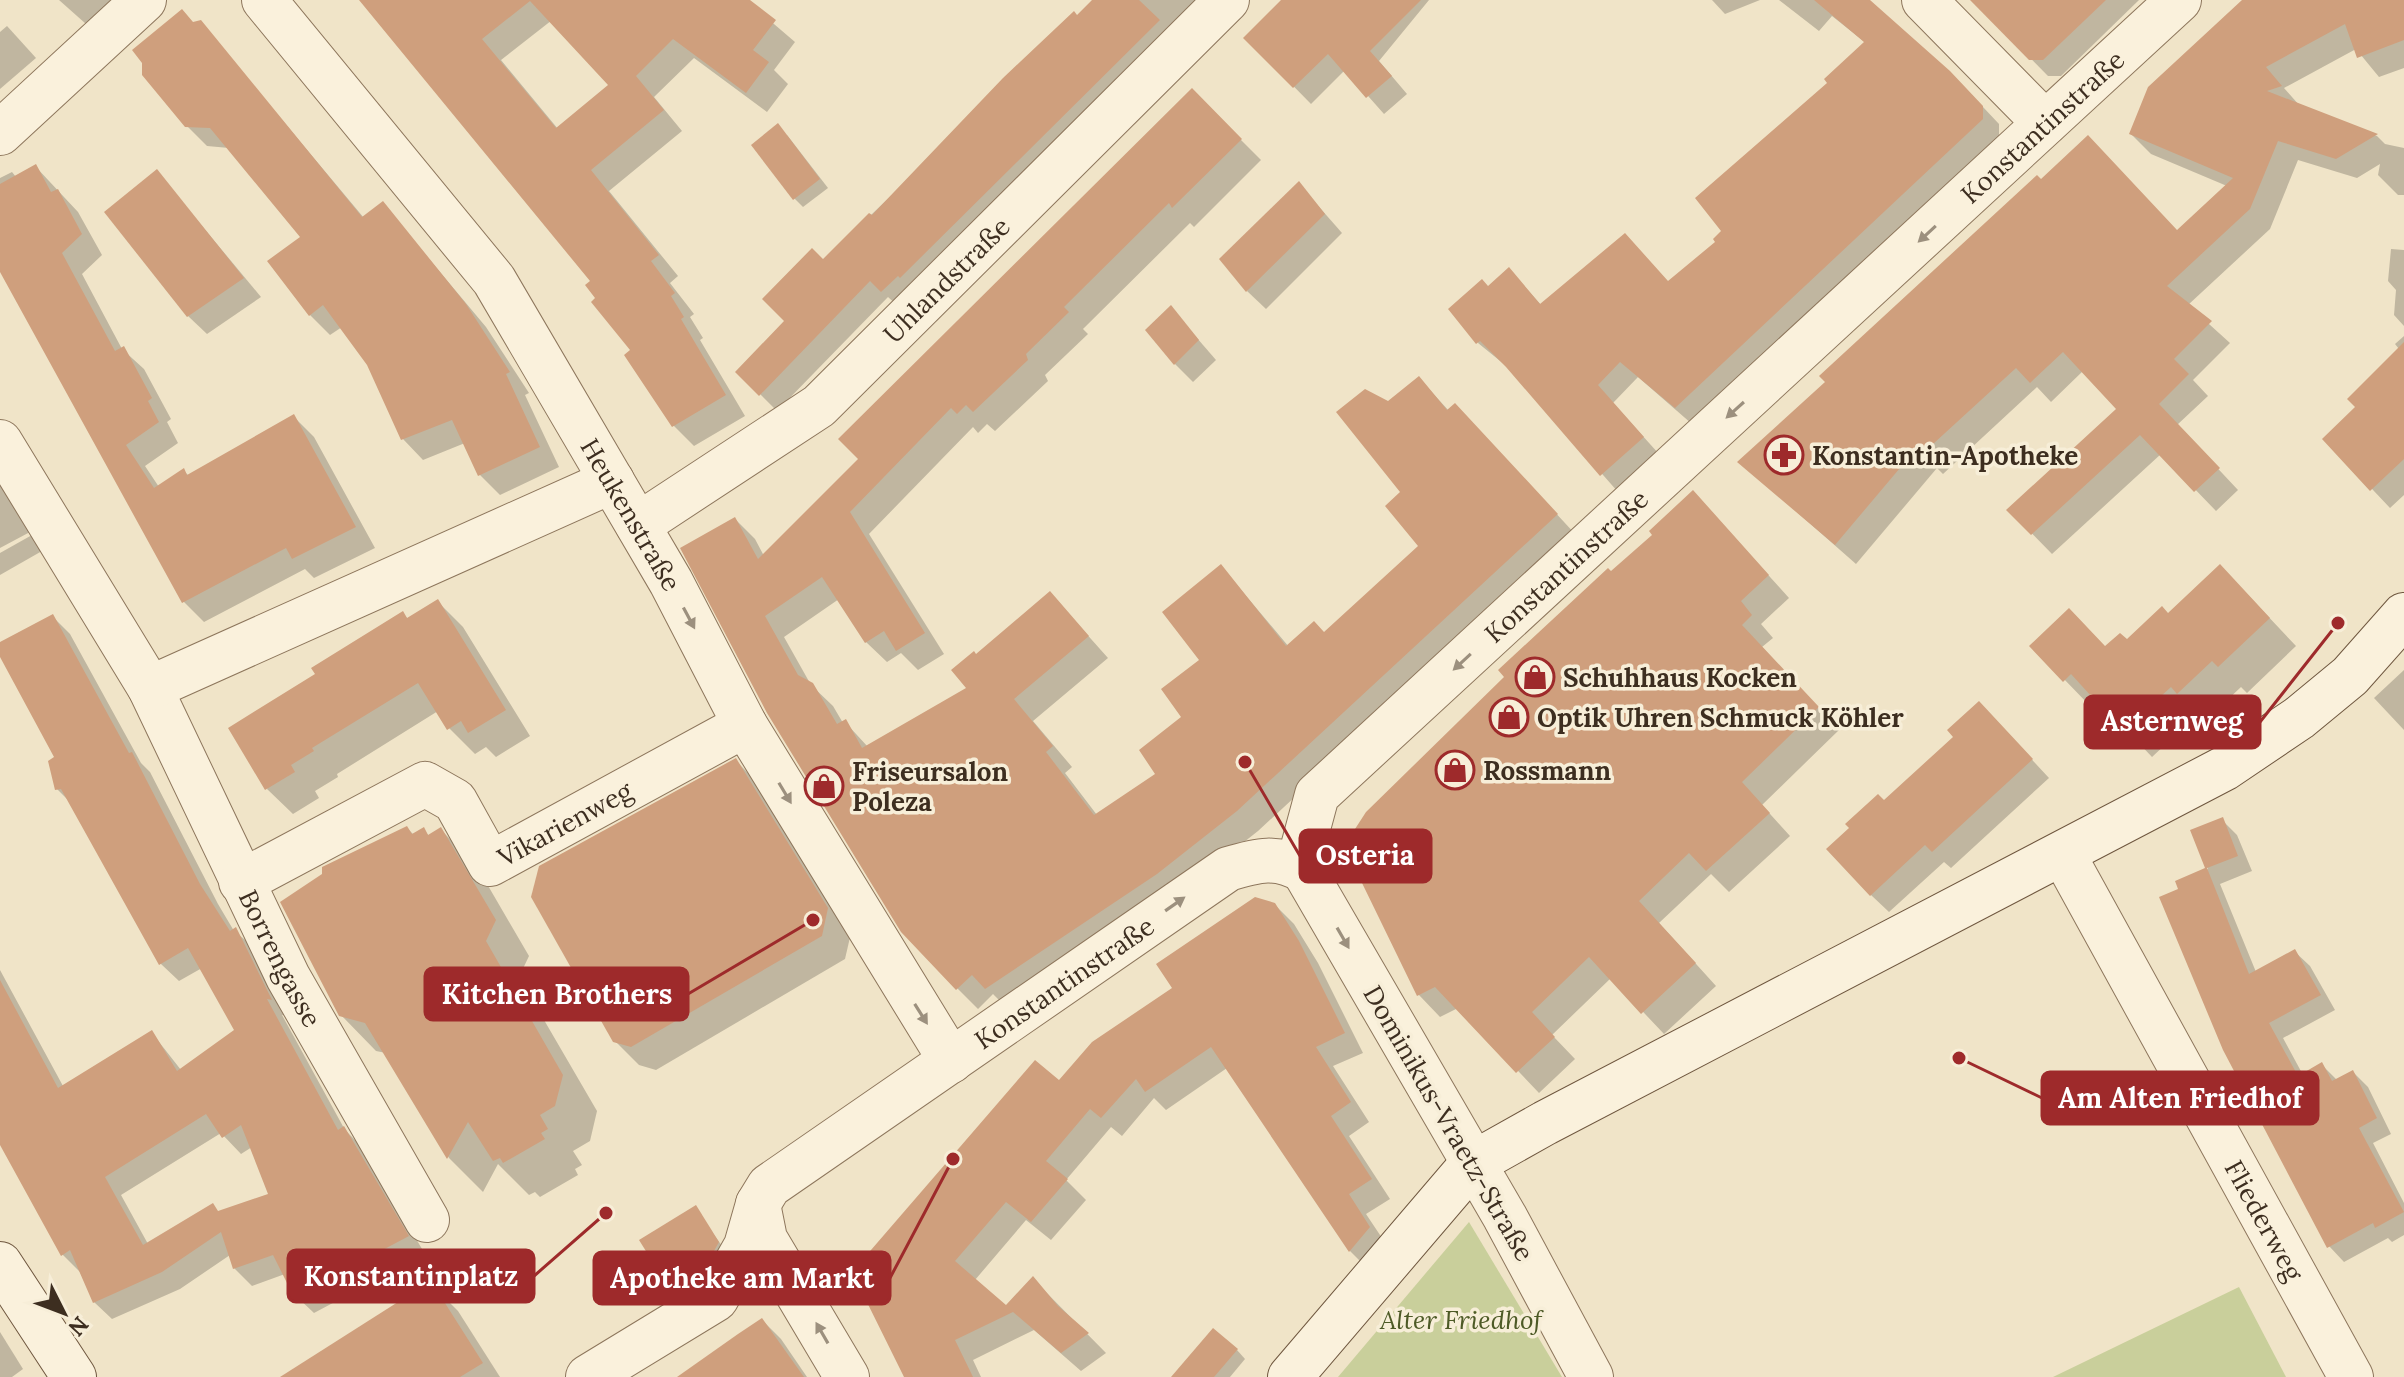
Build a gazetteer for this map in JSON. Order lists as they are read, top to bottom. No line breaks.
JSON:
{"streets":{"street":["Konstantinstraße","Uhlandstraße","Heukenstraße","Vikarienweg","Borrengasse","Dominikus-Vraetz-Straße","Fliederweg"]},"crossings":[["Konstantinstraße","Heukenstraße"],["Konstantinstraße","Dominikus-Vraetz-Straße"],["Uhlandstraße","Heukenstraße"],["Heukenstraße","Vikarienweg"],["Vikarienweg","Borrengasse"]],"one_way":["Heukenstraße","Dominikus-Vraetz-Straße"],"parks":["Alter Friedhof"],"places":{"pharmacy":["Konstantin-Apotheke"],"other":["Asternweg","Osteria","Kitchen Brothers","Am Alten Friedhof","Apotheke am Markt","Konstantinplatz"],"shop":["Schuhhaus Kocken","Optik Uhren Schmuck Köhler","Rossmann","Friseursalon Poleza"]},"north":"bottom right"}
